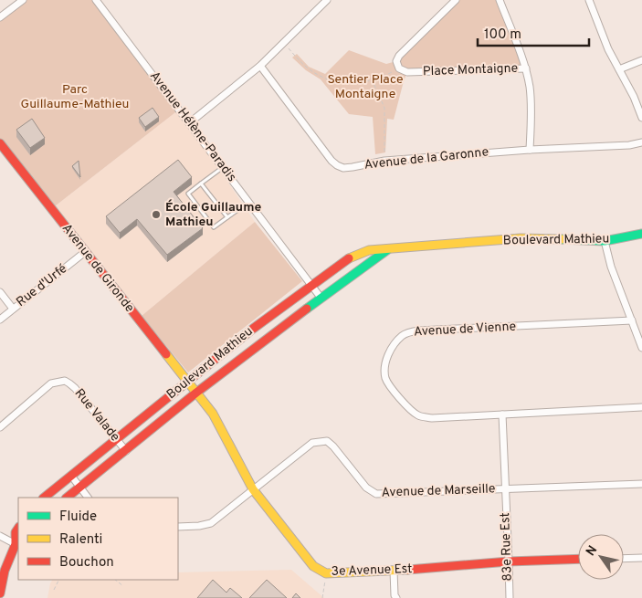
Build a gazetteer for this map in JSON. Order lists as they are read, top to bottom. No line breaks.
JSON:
{"streets":{"street":["Place Montaigne","Avenue Hélène-Paradis","Avenue de la Garonne","Boulevard Mathieu","Avenue de Gironde","Rue d'Urfé","Avenue de Vienne","Rue Valade","Avenue de Marseille","83e Rue Est","3e Avenue Est"]},"crossings":[["Avenue Hélène-Paradis","Boulevard Mathieu"],["Boulevard Mathieu","Avenue de Gironde"],["Boulevard Mathieu","Rue Valade"],["Boulevard Mathieu","3e Avenue Est"],["Avenue de Gironde","Rue d'Urfé"],["Avenue de Gironde","3e Avenue Est"],["Avenue de Vienne","83e Rue Est"],["Avenue de Marseille","83e Rue Est"],["Avenue de Marseille","3e Avenue Est"],["83e Rue Est","3e Avenue Est"]],"parks":["Sentier Place Montaigne","Parc Guillaume-Mathieu"],"places":["École Guillaume Mathieu"],"legend":["Fluide","Ralenti","Bouchon"],"scale_bar":"100 m","north":"top left"}
